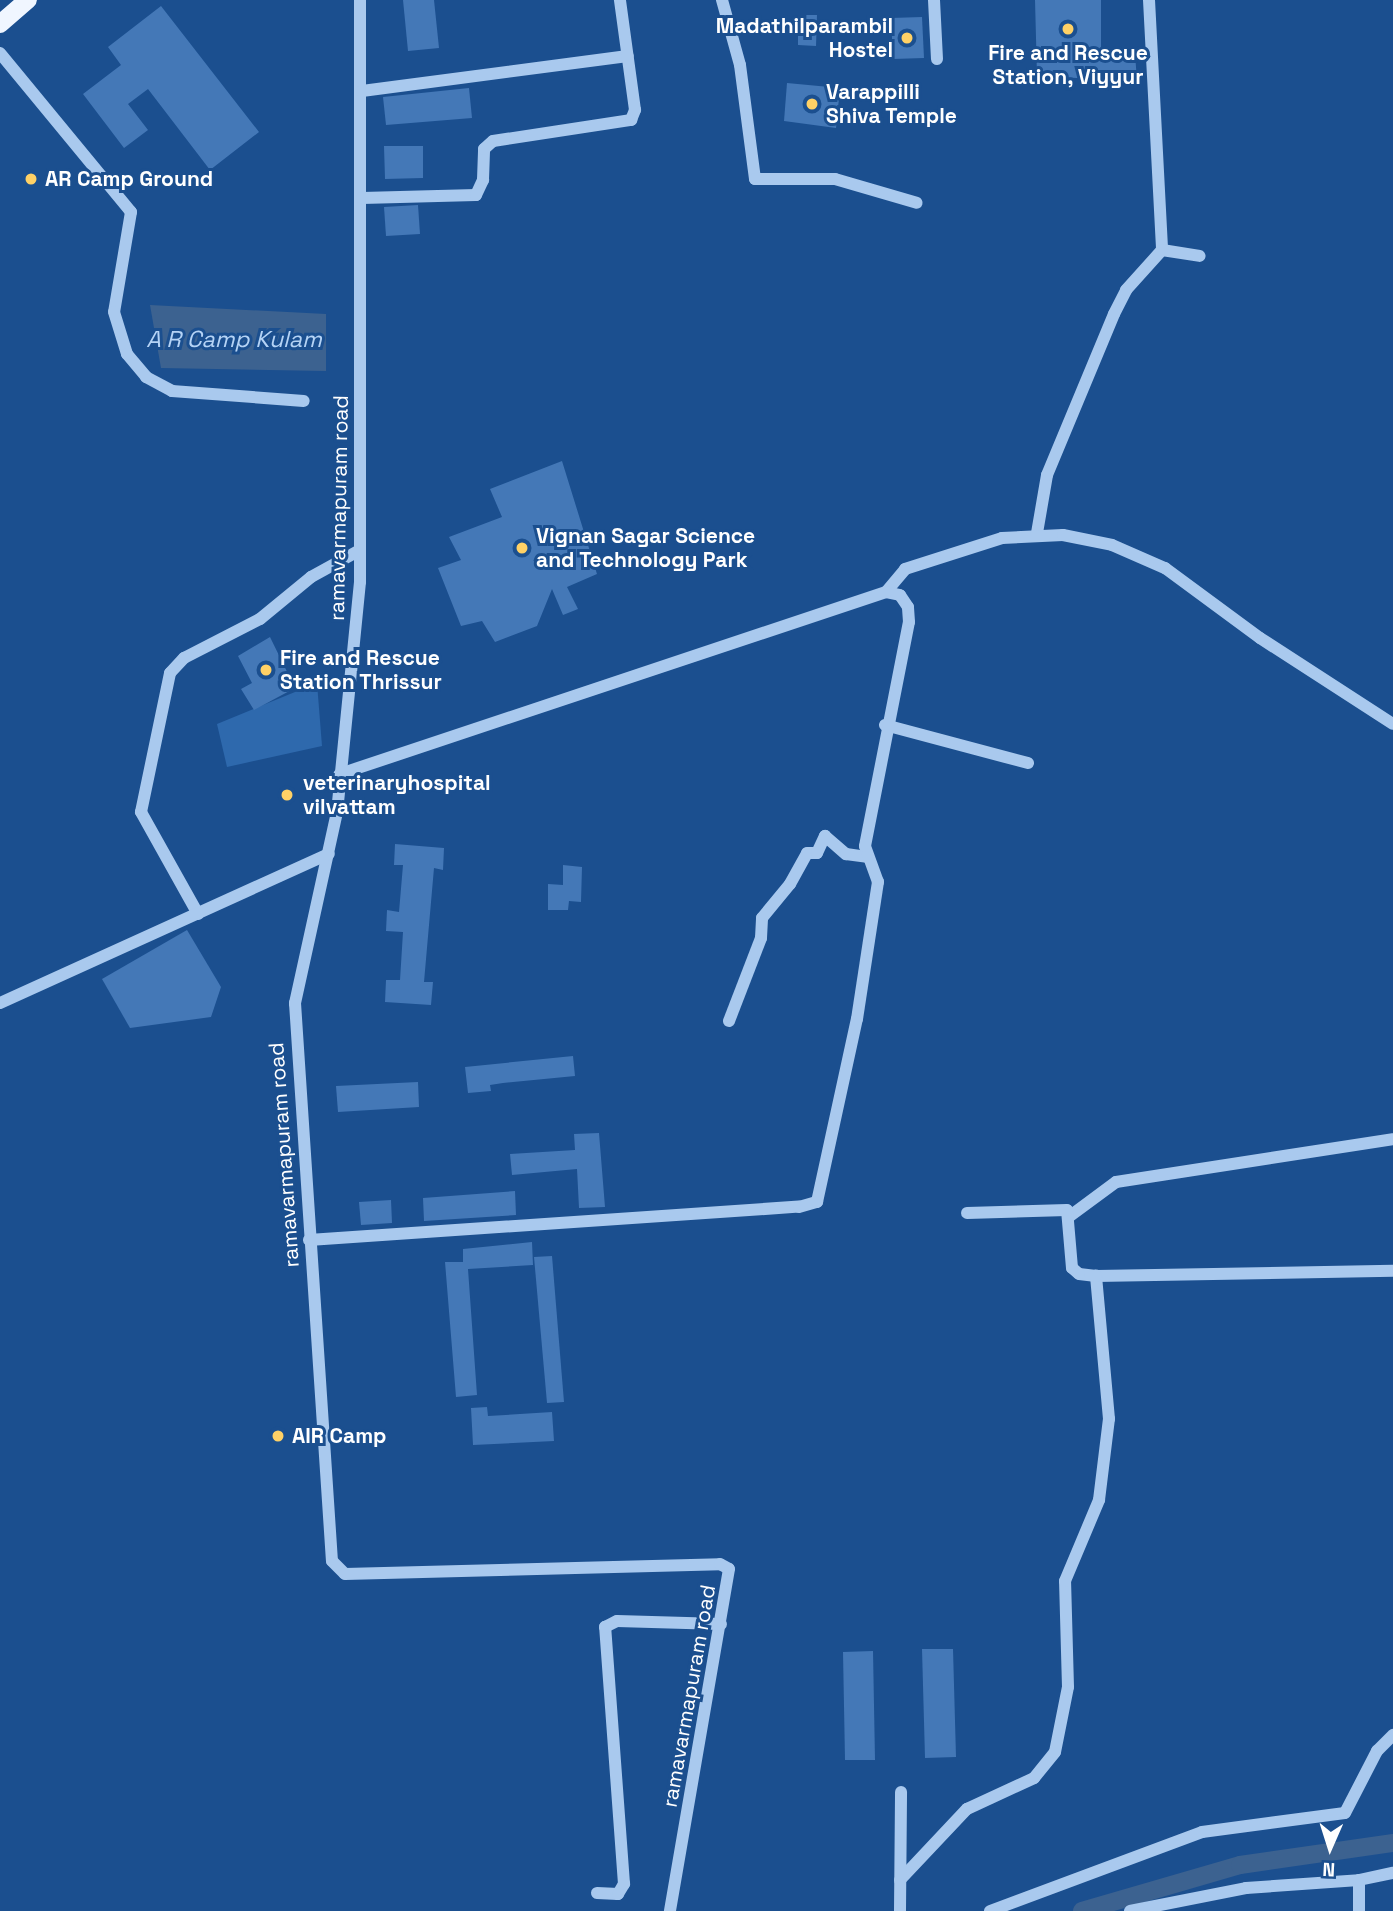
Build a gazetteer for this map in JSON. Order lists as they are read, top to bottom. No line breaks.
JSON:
{"streets":{"street":["ramavarmapuram road"]},"water":["A R Camp Kulam"],"places":["Fire and Rescue Station, Viyyur","Madathilparambil Hostel","Varappilli Shiva Temple","AR Camp Ground","Vignan Sagar Science and Technology Park","Fire and Rescue Station Thrissur","veterinaryhospital vilvattam","AIR Camp"],"north":"bottom"}
